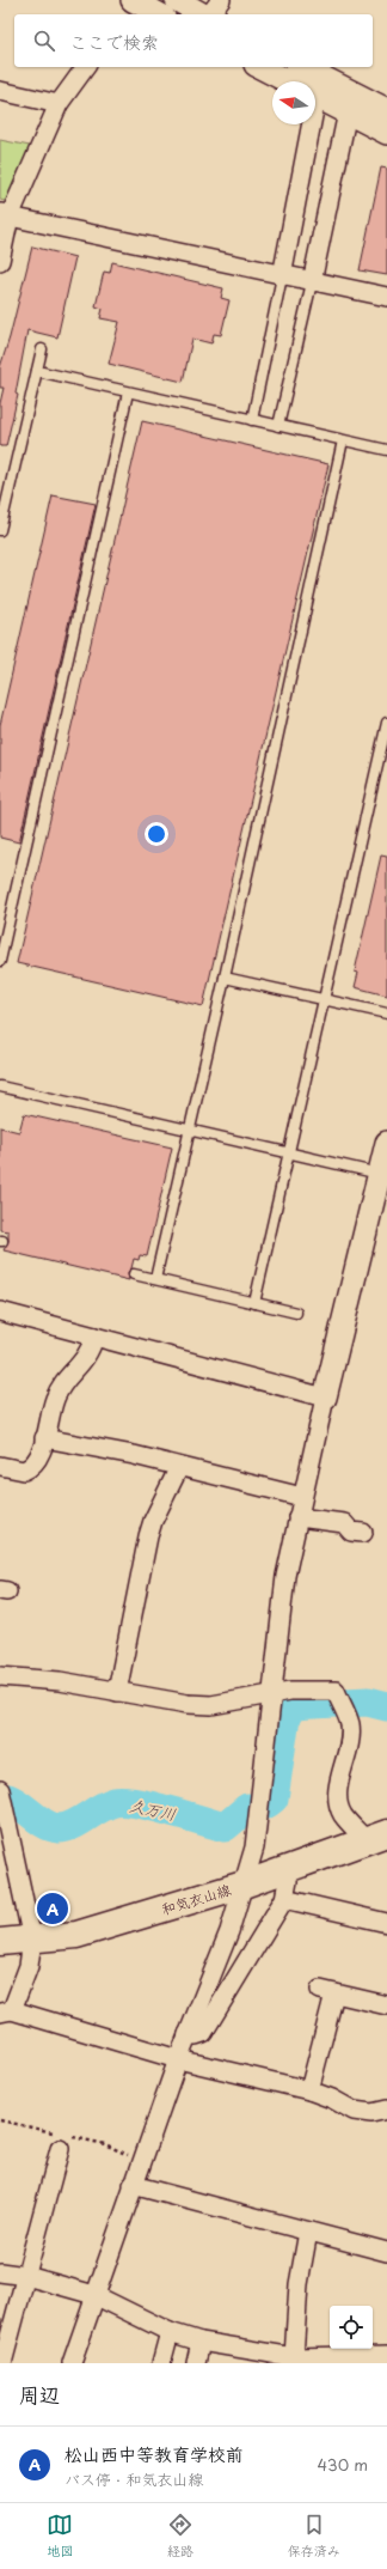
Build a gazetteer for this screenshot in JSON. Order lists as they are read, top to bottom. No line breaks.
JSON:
{"streets":{"main road":["和気衣山線"]},"water":["久万川"],"north":"left","page":{"search":"ここで検索","pins":"A","heading":"周辺","list":[{"mark":"A","name":"松山西中等教育学校前","note":"バス停 · 和気衣山線","value":"430 m"}],"nav":["地図","経路","保存済み"]}}
